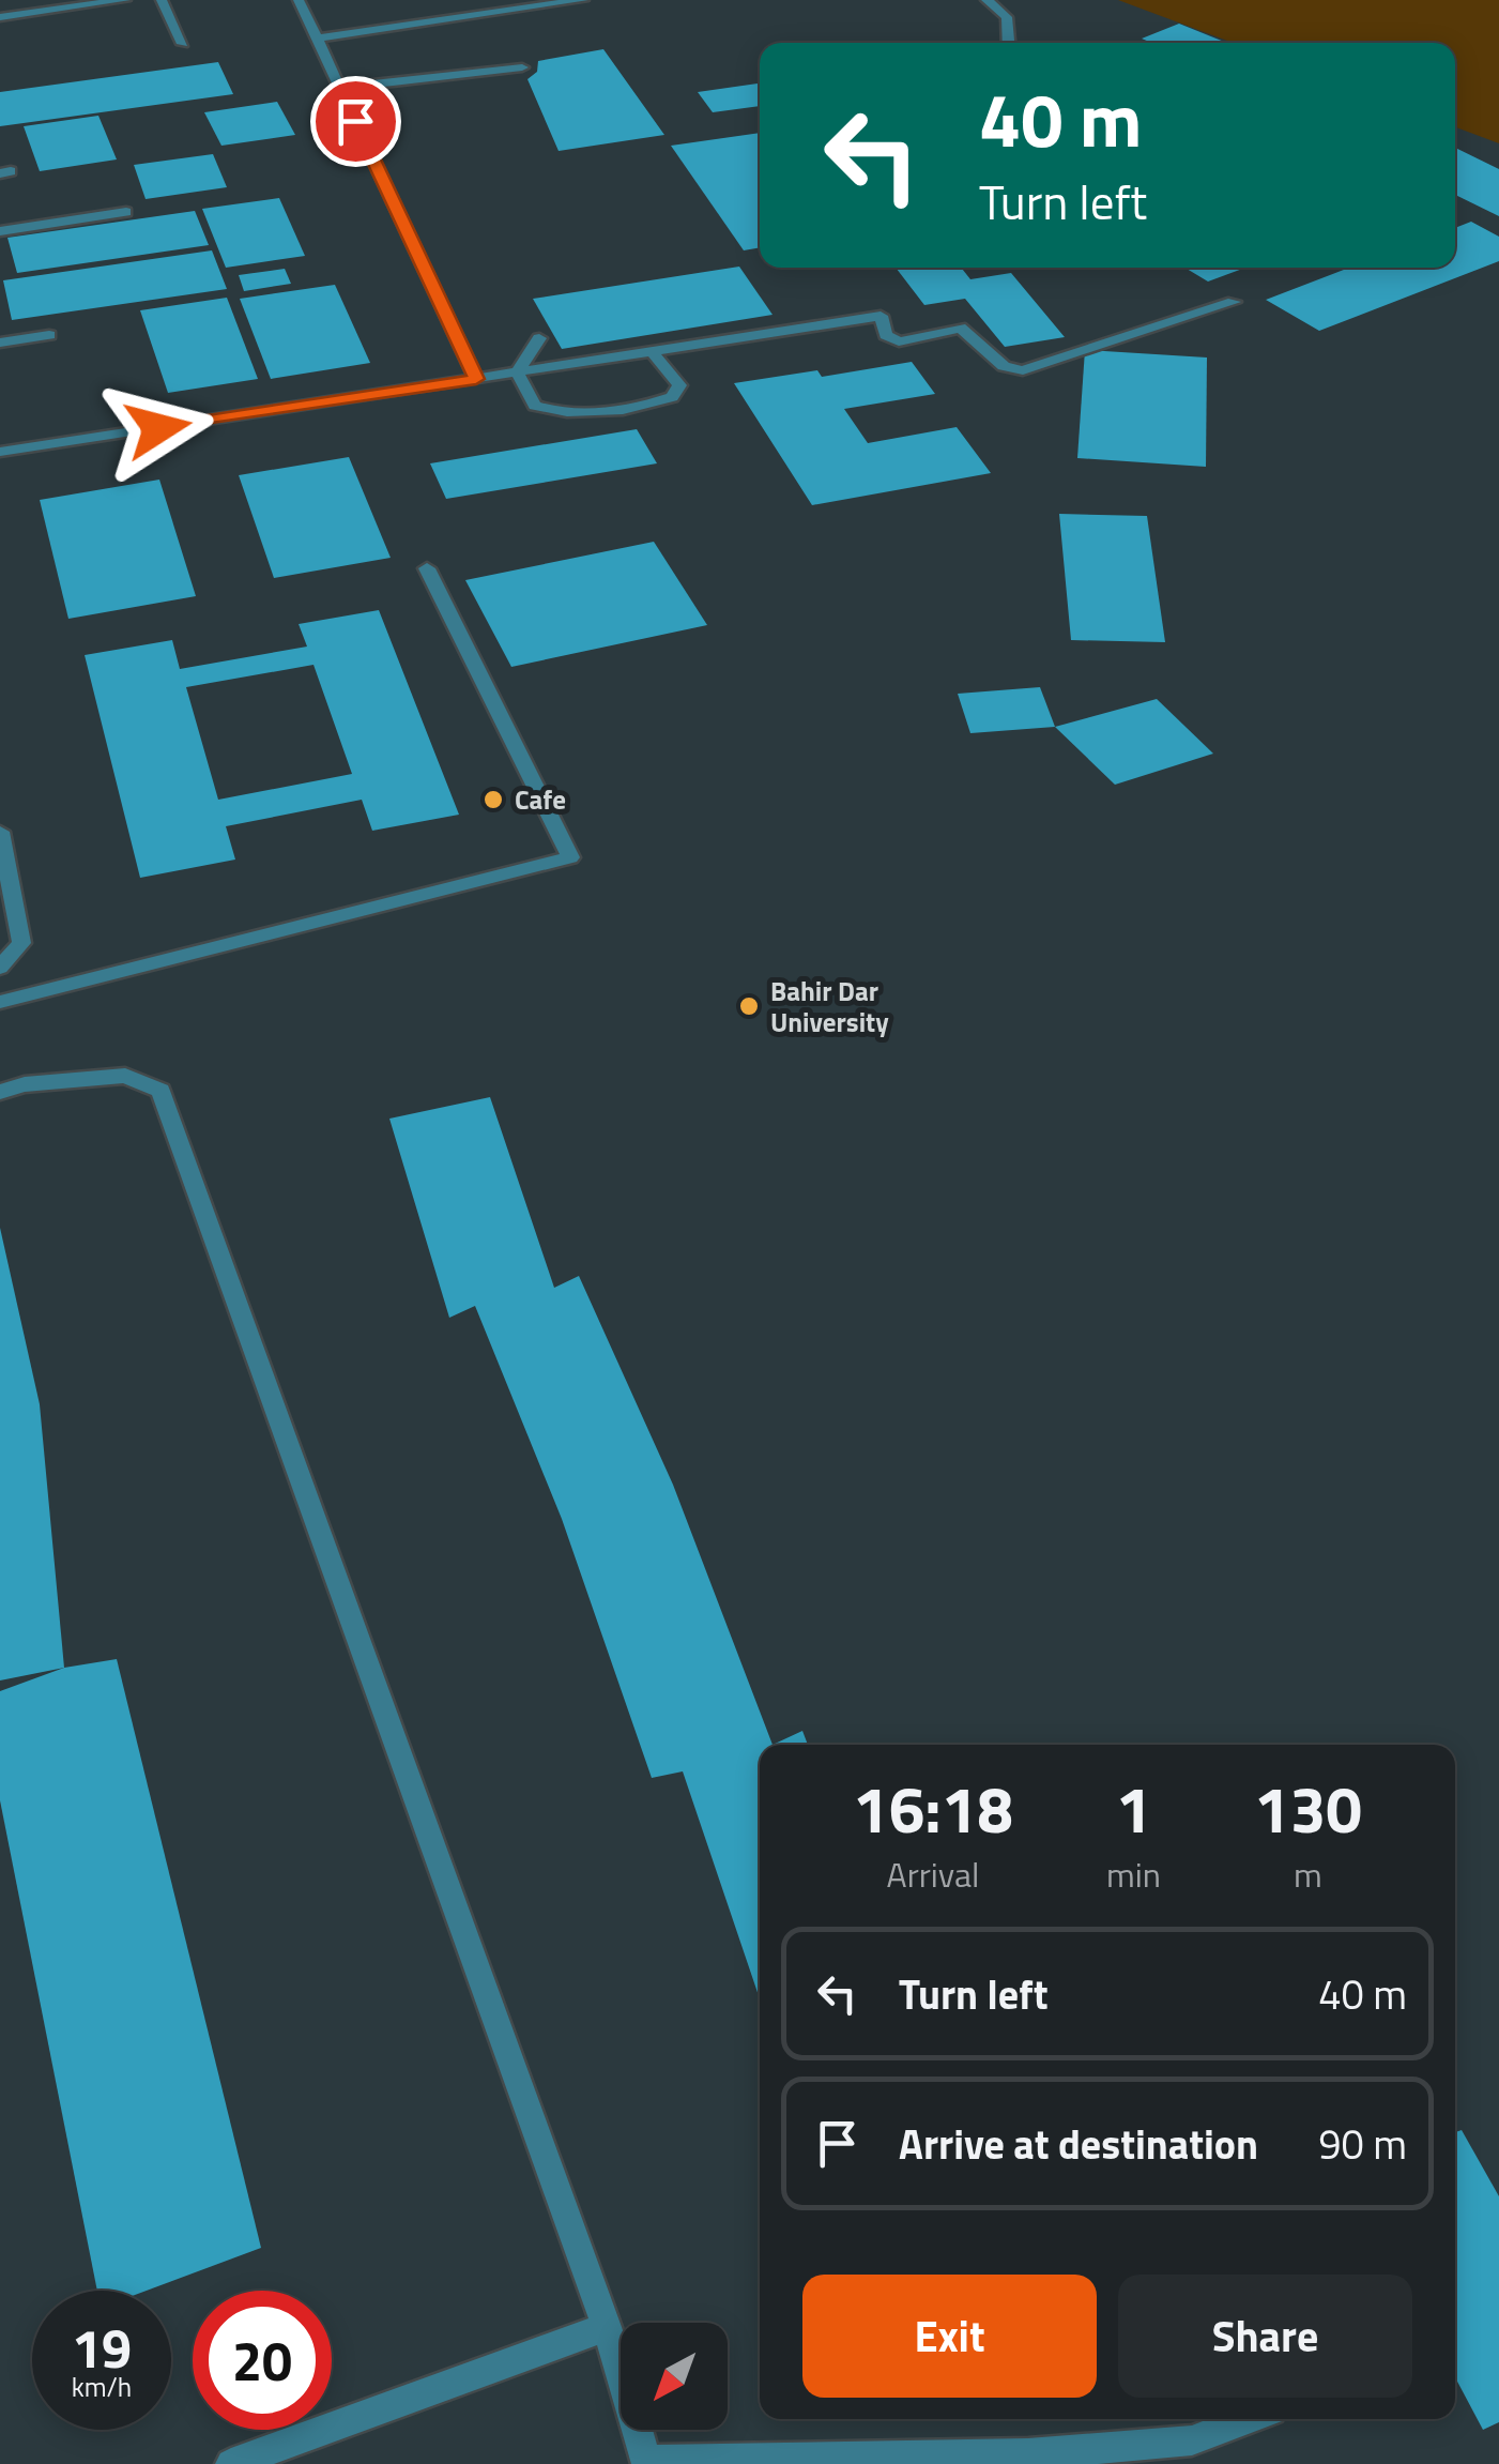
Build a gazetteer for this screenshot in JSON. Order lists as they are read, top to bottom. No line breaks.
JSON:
{"places":["Cafe","Bahir Dar University"],"north":"bottom left","page":{"turn":["40 m","Turn left"],"eta":["16:18","Arrival","1","min","130","m"],"list":[{"name":"Turn left","value":"40 m"},{"name":"Arrive at destination","value":"90 m"}],"buttons":["Exit","Share"],"speed":"19 km/h","limit":"20"}}
